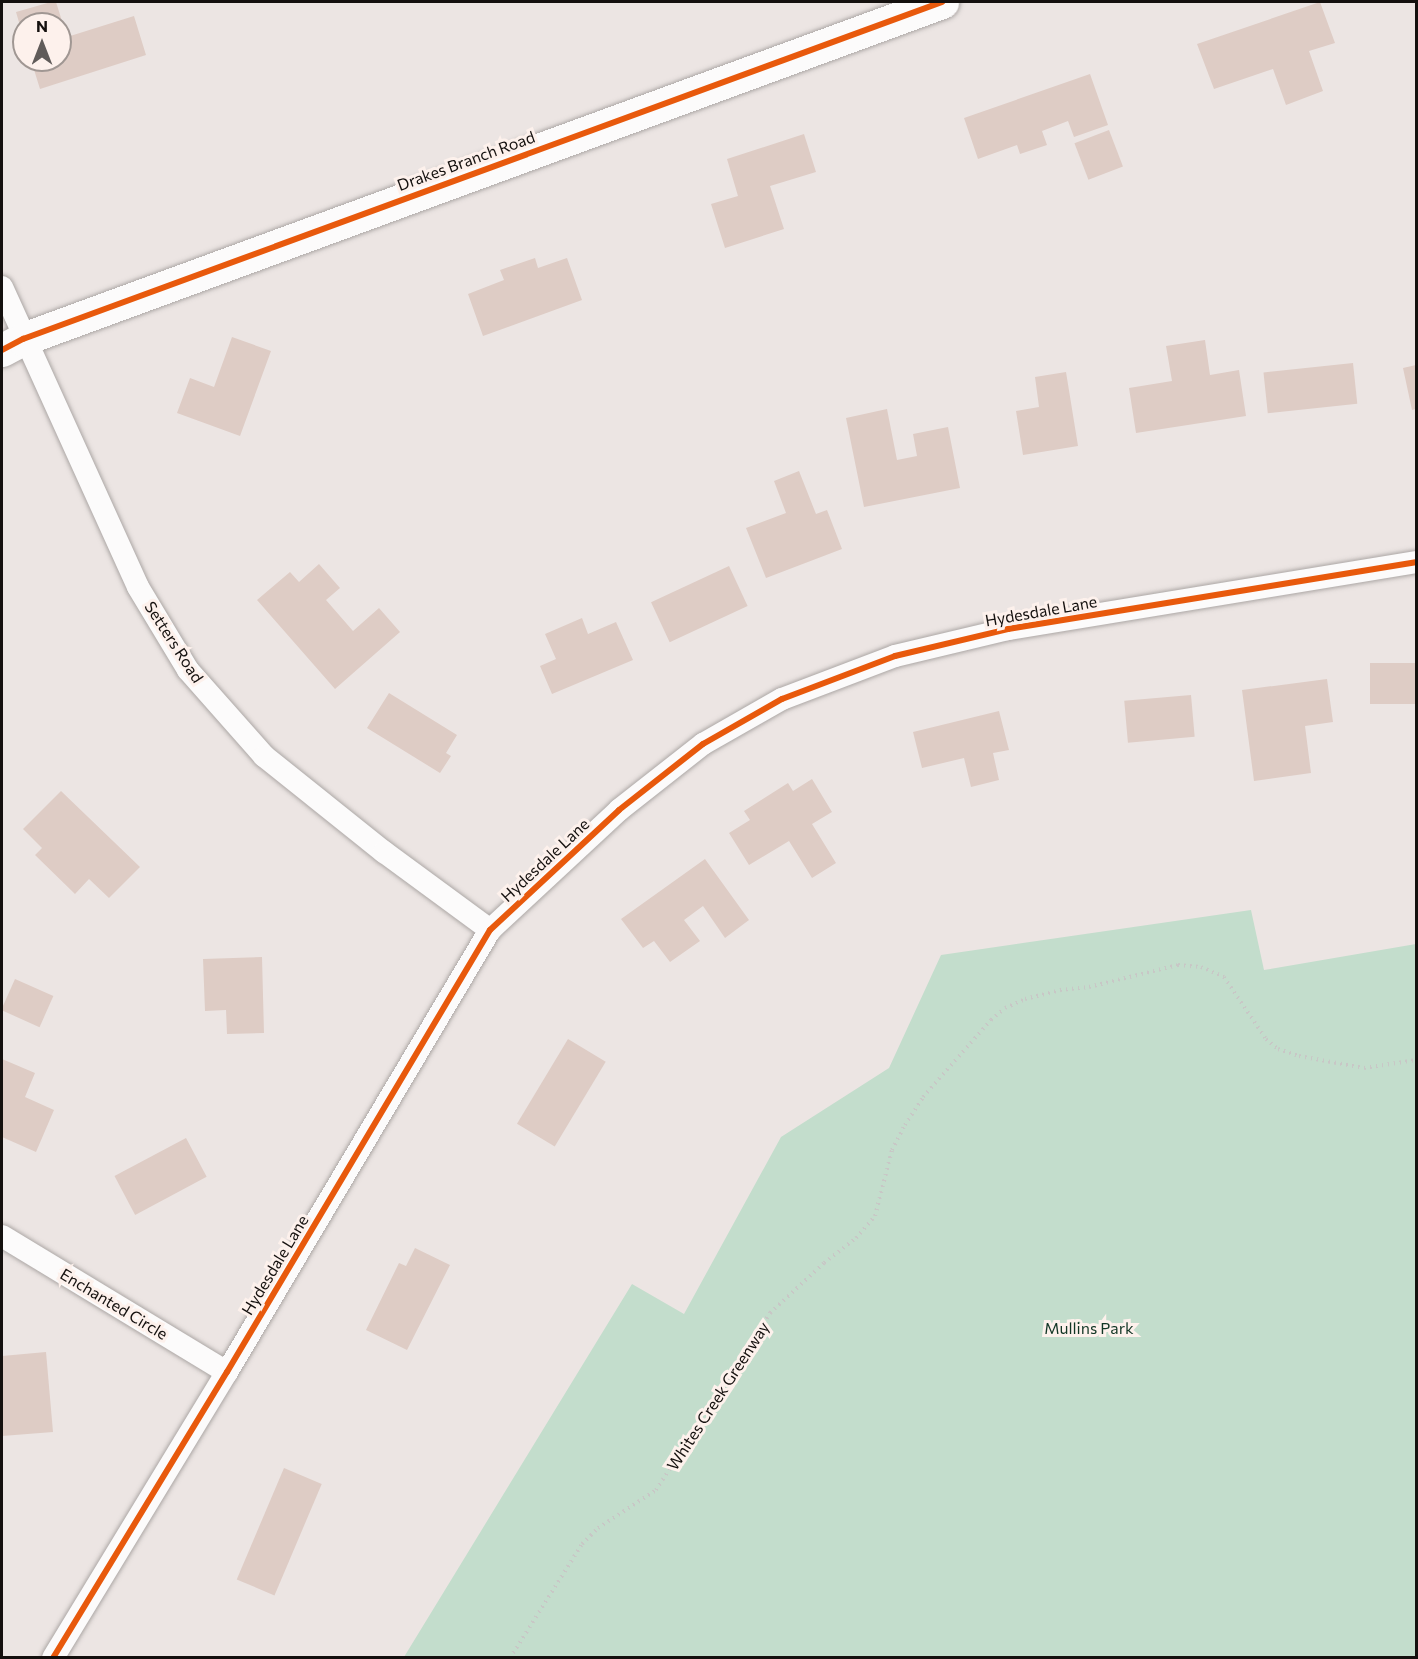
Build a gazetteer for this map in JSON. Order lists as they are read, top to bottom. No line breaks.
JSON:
{"streets":{"street":["Drakes Branch Road","Hydesdale Lane","Setters Road","Enchanted Circle"],"path":["Whites Creek Greenway"]},"crossings":[["Drakes Branch Road","Setters Road"],["Hydesdale Lane","Setters Road"],["Hydesdale Lane","Enchanted Circle"]],"parks":["Mullins Park"],"north":"top"}
